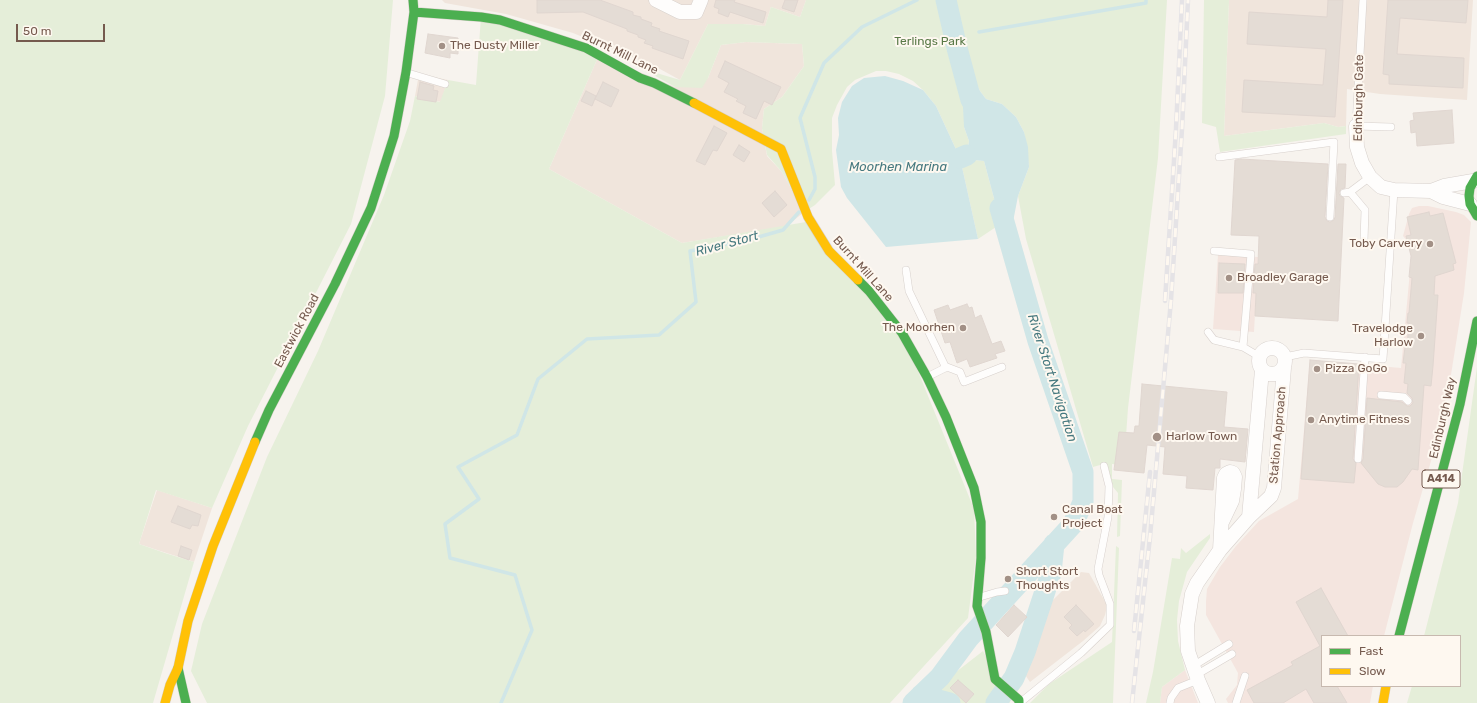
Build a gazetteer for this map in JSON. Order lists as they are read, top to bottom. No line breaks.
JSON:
{"streets":{"main road":["Burnt Mill Lane","Eastwick Road","Edinburgh Way","A414"],"street":["Edinburgh Gate","Station Approach"]},"crossings":[["Burnt Mill Lane","Eastwick Road"]],"water":["Moorhen Marina","River Stort","River Stort Navigation"],"parks":["Terlings Park"],"places":["The Dusty Miller","Toby Carvery","Broadley Garage","The Moorhen","Travelodge Harlow","Pizza GoGo","Anytime Fitness","Harlow Town","Canal Boat Project","Short Stort Thoughts"],"legend":["Fast","Slow"],"scale_bar":"50 m"}
